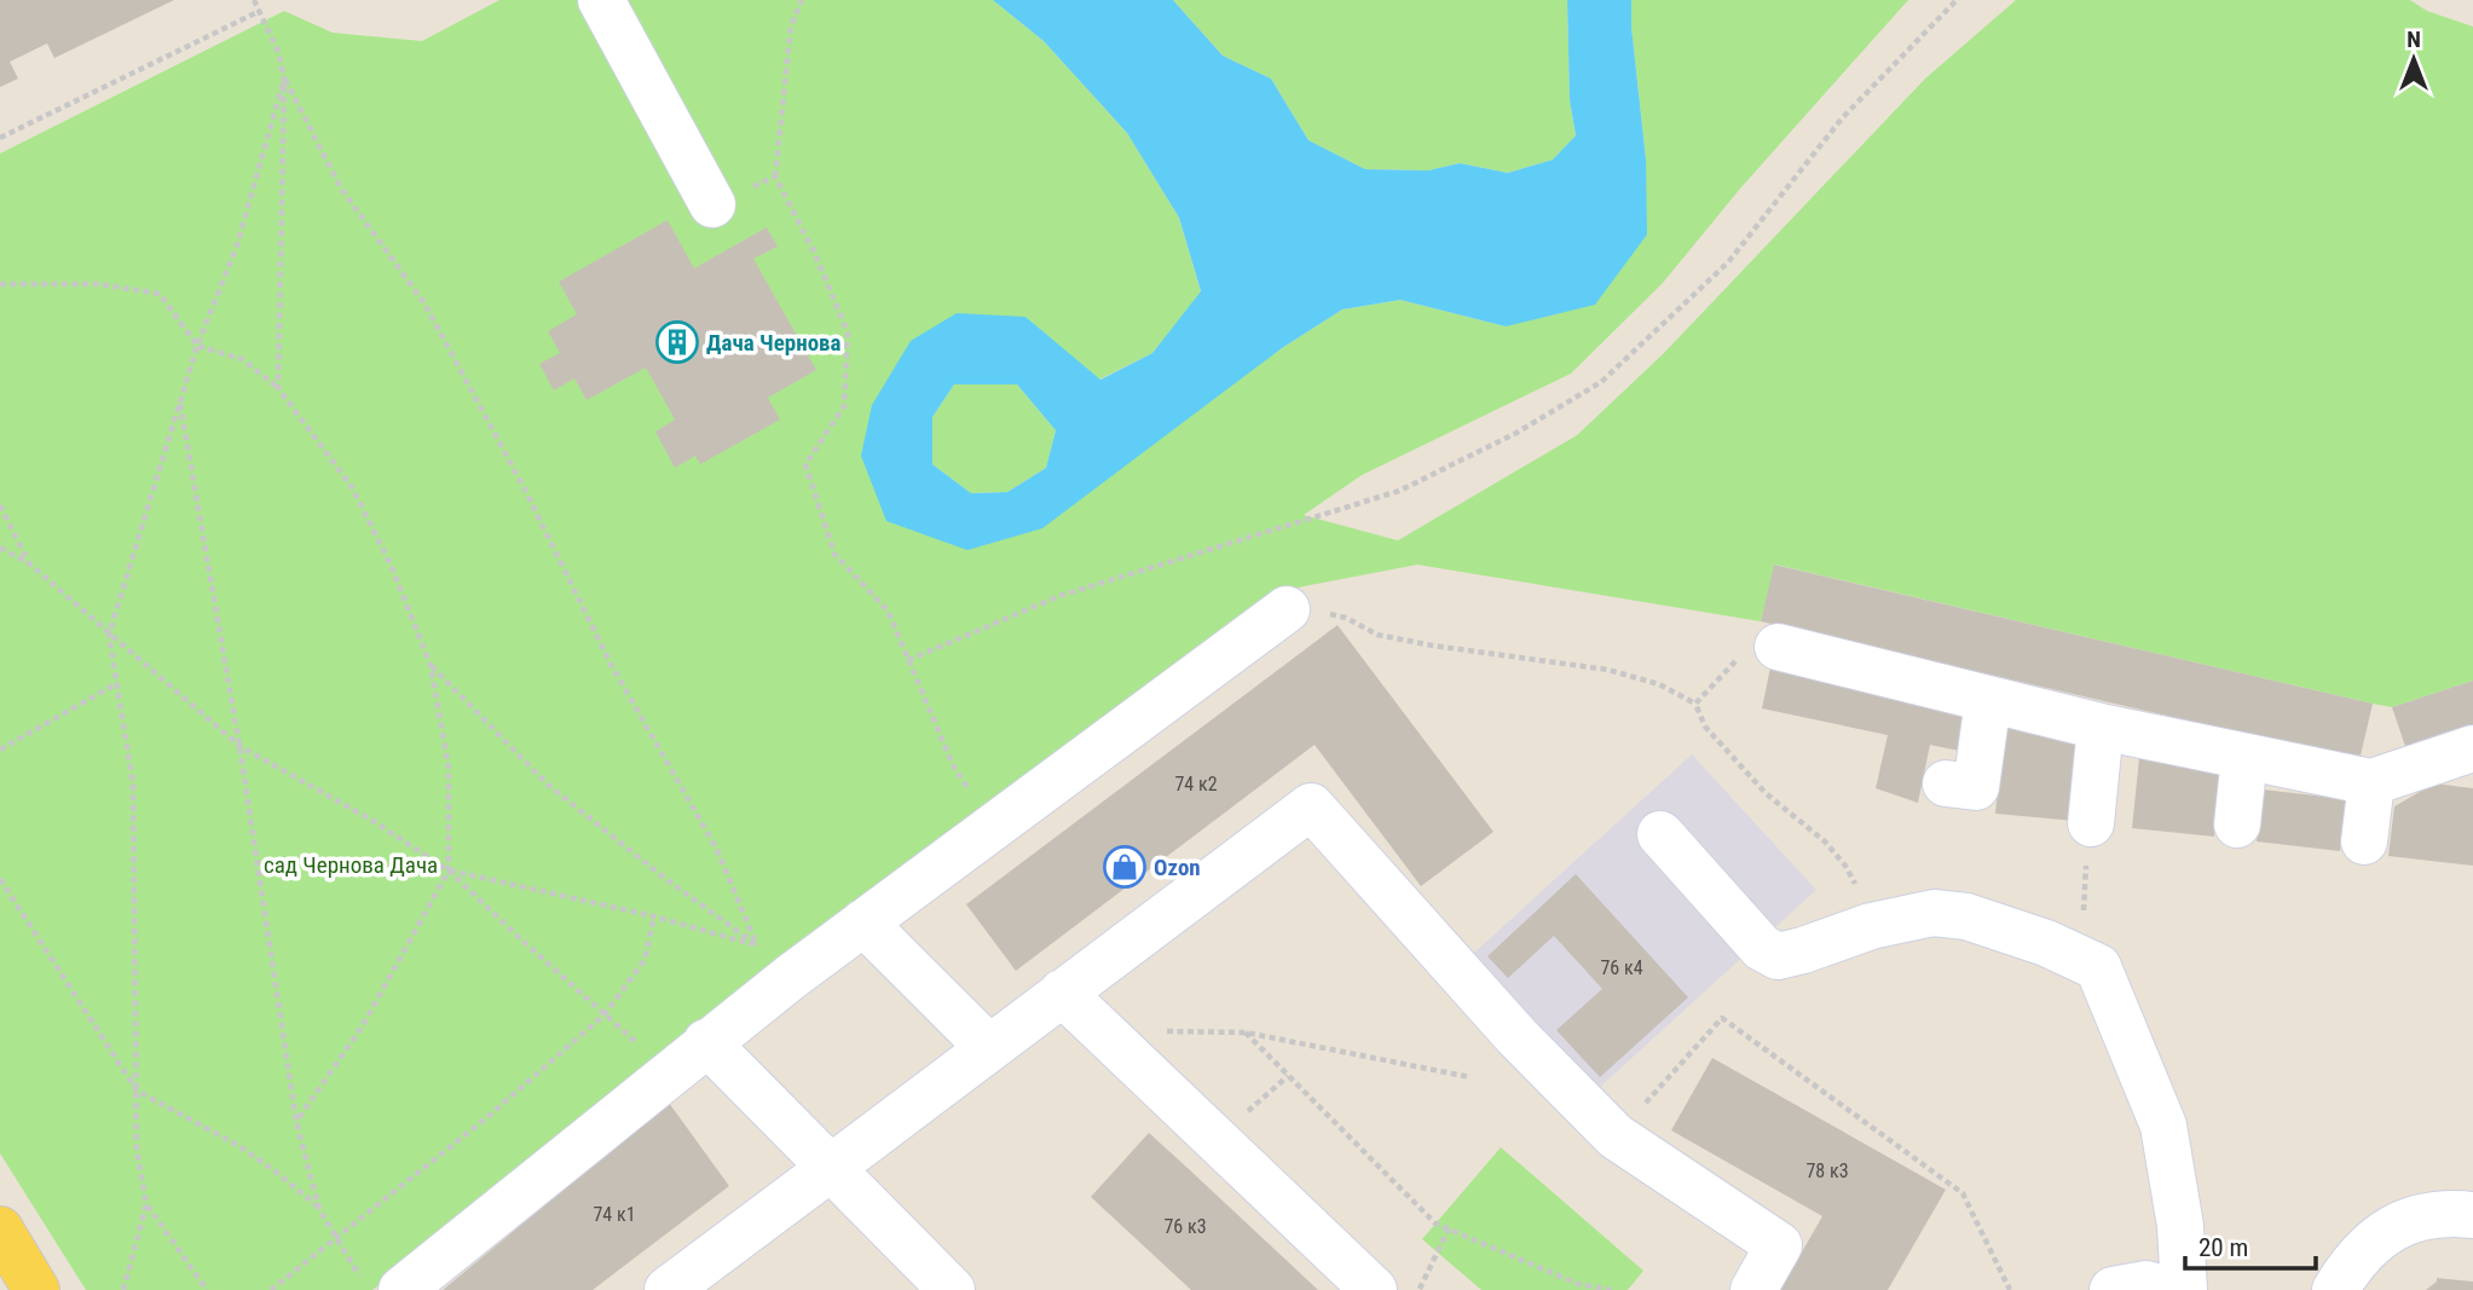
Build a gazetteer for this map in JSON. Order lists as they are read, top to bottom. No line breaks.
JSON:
{"parks":["сад Чернова Дача"],"places":{"building":["Дача Чернова"],"shop":["Ozon"]},"house_numbers":["74 к2","76 к4","78 к3","74 к1","76 к3"],"scale_bar":"20 m","north":"top"}
